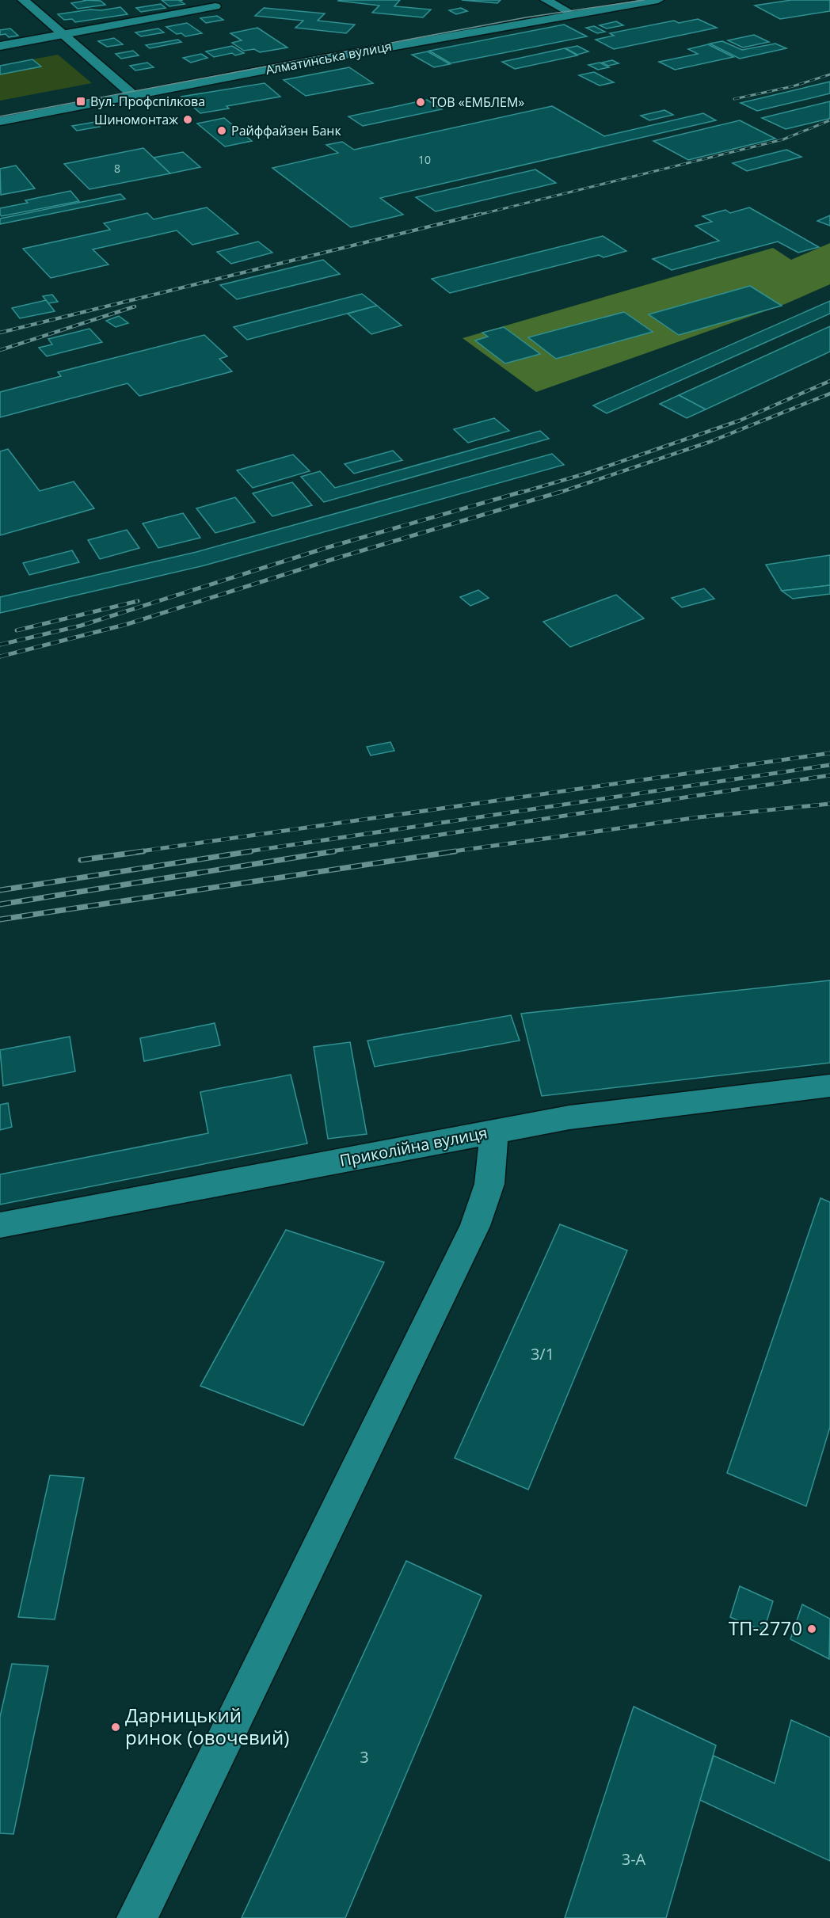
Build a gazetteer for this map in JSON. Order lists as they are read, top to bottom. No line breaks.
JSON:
{"streets":{"street":["Алматинська вулиця","Приколійна вулиця"]},"places":{"transit":["Вул. Профспілкова"],"other":["ТОВ «ЕМБЛЕМ»","Шиномонтаж","Райффайзен Банк","ТП-2770","Дарницький ринок (овочевий)"]},"house_numbers":["10","8","3/1","3","3-А"]}
